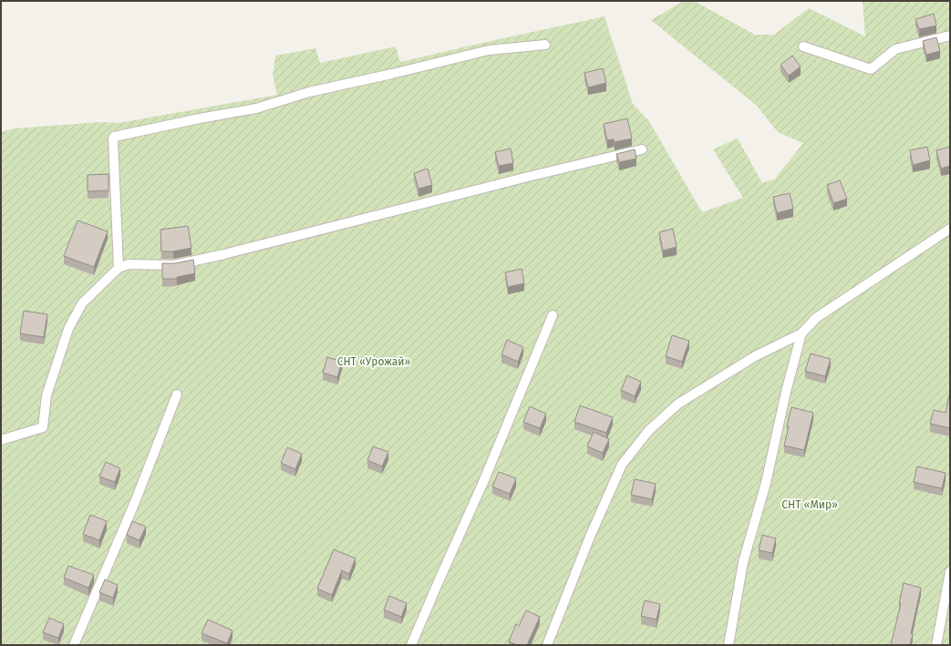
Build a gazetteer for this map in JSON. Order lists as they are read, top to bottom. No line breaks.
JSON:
{"parks":["СНТ «Урожай»","СНТ «Мир»"]}
